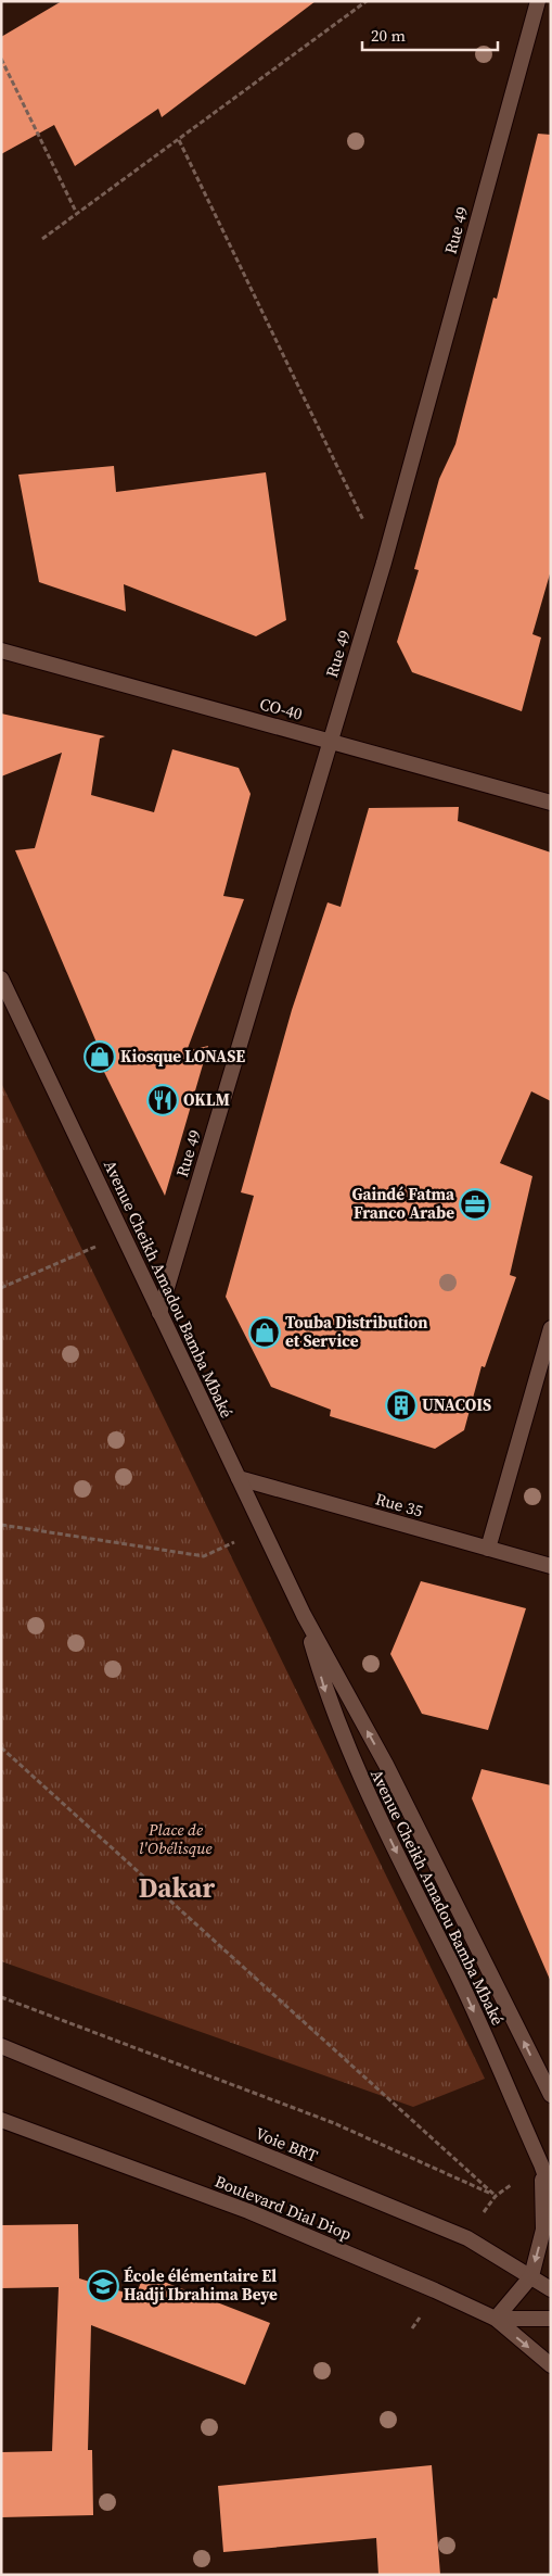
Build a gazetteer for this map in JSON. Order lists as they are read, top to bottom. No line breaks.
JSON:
{"streets":{"street":["Rue 49","CO-40","Avenue Cheikh Amadou Bamba Mbaké","Rue 35","Voie BRT","Boulevard Dial Diop"]},"crossings":[["Rue 49","CO-40"],["Rue 49","Avenue Cheikh Amadou Bamba Mbaké"],["Avenue Cheikh Amadou Bamba Mbaké","Rue 35"]],"districts":["Dakar"],"parks":["Place de l'Obélisque"],"places":{"shop":["Kiosque LONASE","Touba Distribution et Service"],"restaurant":["OKLM"],"office":["Gaindé Fatma Franco Arabe"],"building":["UNACOIS"],"school or university":["École élémentaire El Hadji Ibrahima Beye"]},"scale_bar":"20 m"}
